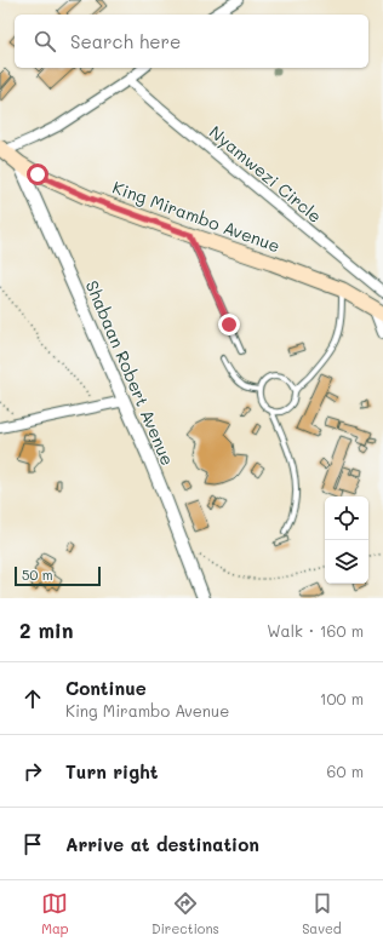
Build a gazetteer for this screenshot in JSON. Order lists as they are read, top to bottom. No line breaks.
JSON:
{"streets":{"main road":["King Mirambo Avenue"],"street":["Nyamwezi Circle","Shabaan Robert Avenue"]},"crossings":[["King Mirambo Avenue","Shabaan Robert Avenue"]],"scale_bar":"50 m","page":{"search":"Search here","scale":"50 m","heading":["2 min","Walk · 160 m"],"list":[["Continue","King Mirambo Avenue","100 m"],["Turn right","60 m"],"Arrive at destination"],"nav":["Map","Directions","Saved"]}}
